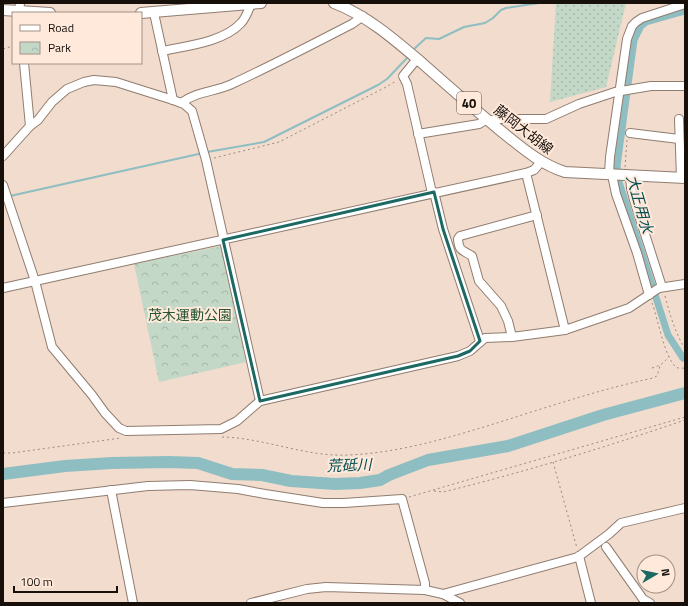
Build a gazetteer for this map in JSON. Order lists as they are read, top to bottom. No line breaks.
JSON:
{"streets":{"main road":["40","藤岡大胡線"]},"water":["大正用水","荒砥川"],"parks":["茂木運動公園"],"legend":["Road","Park"],"scale_bar":"100 m","north":"right"}
